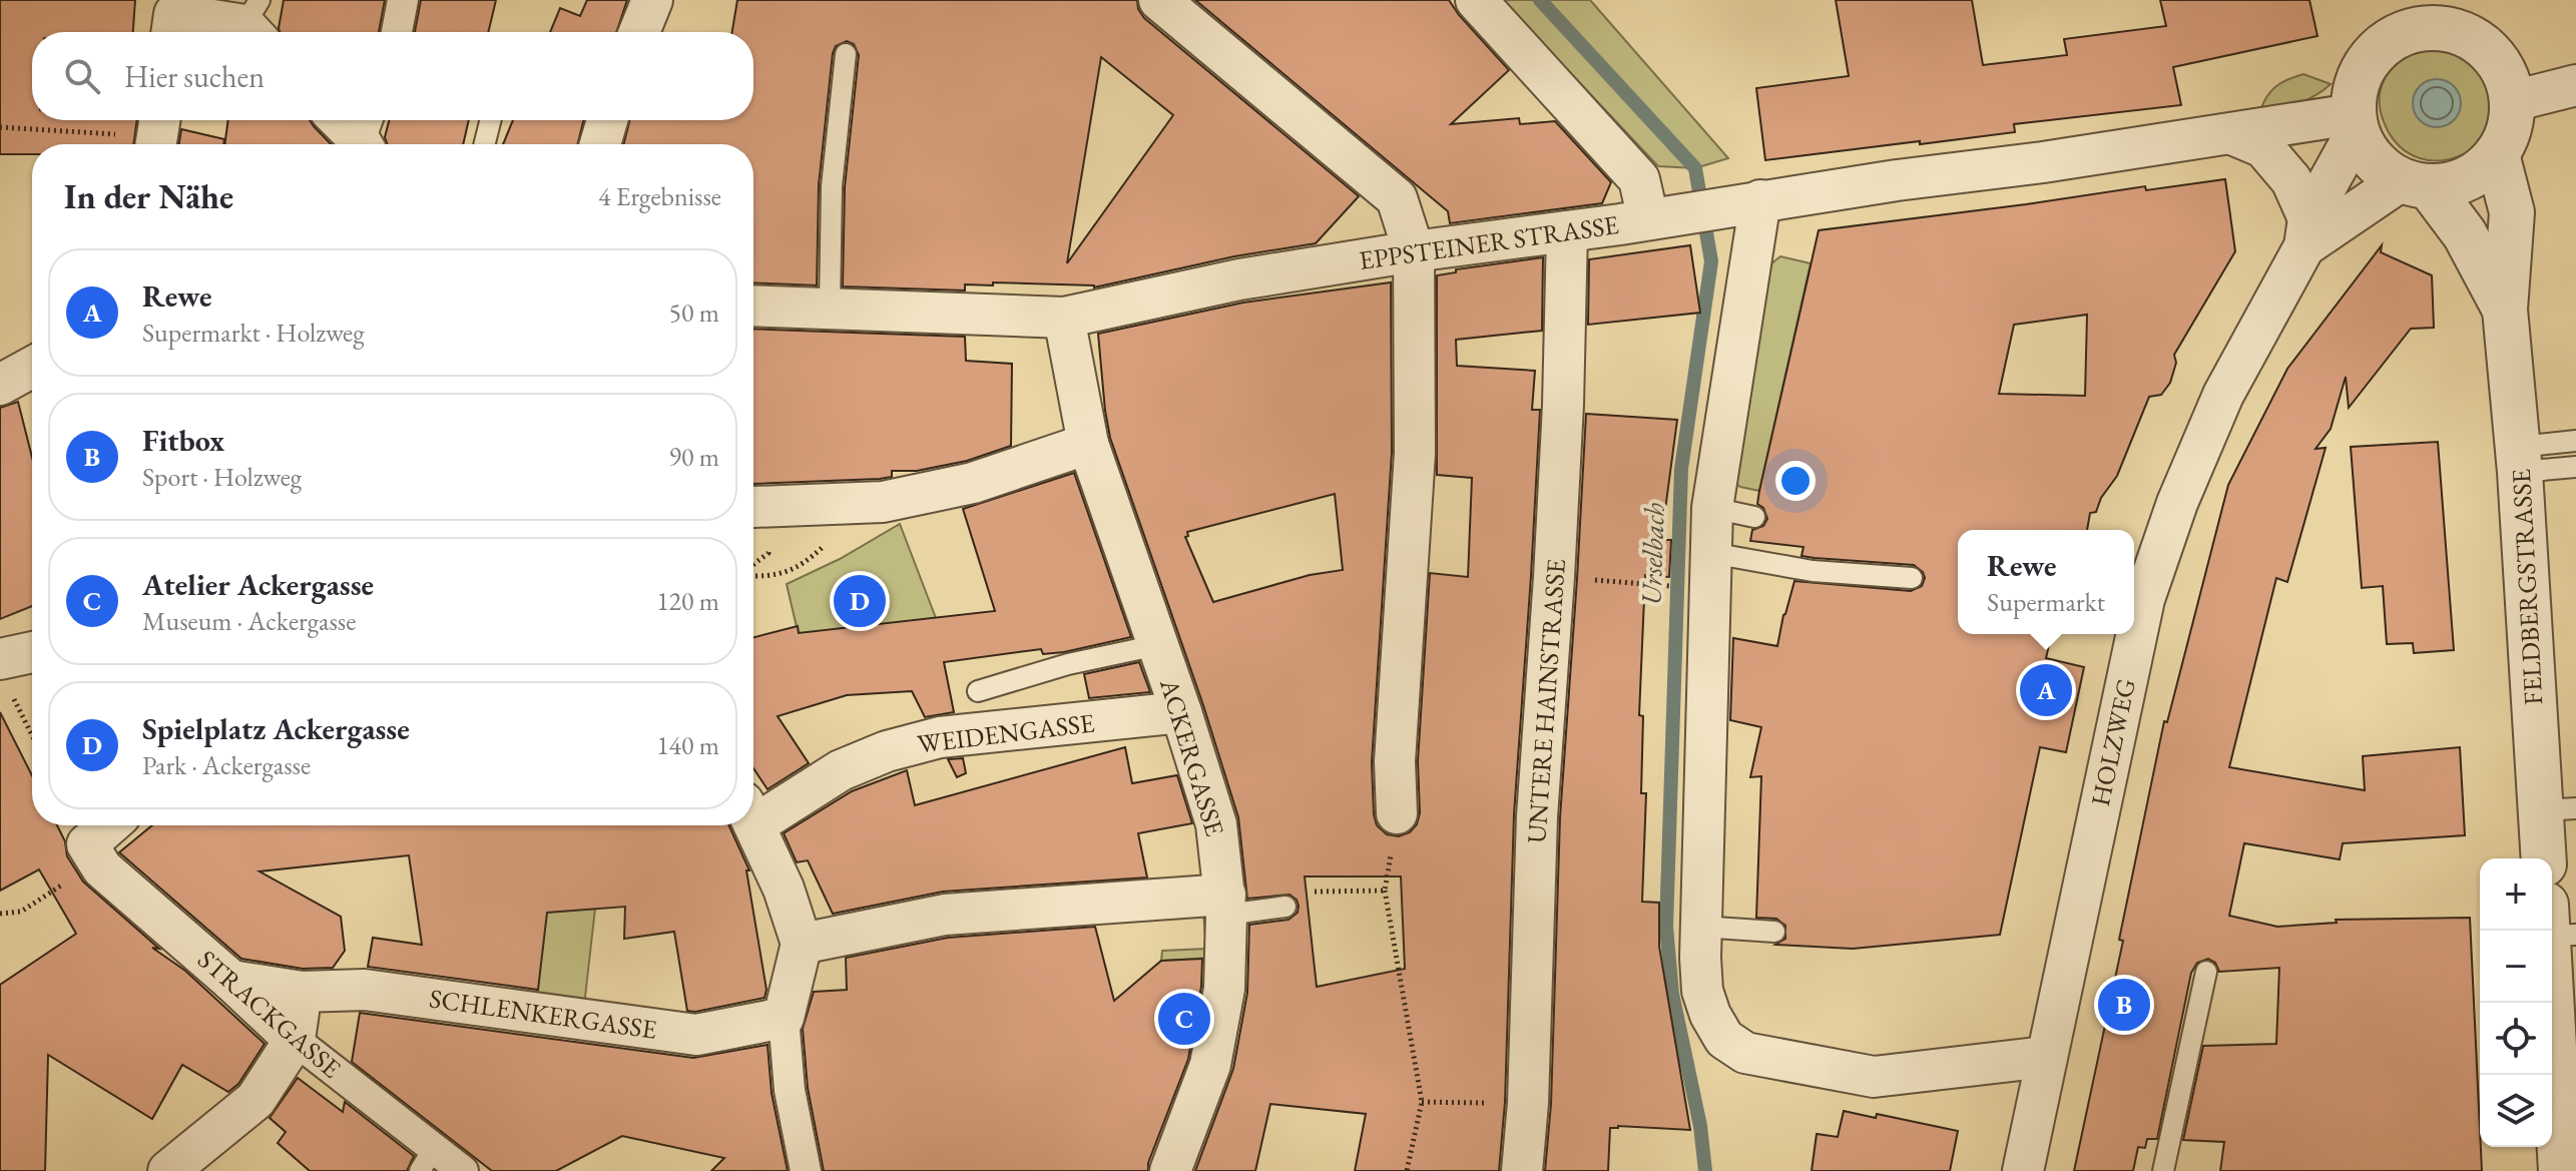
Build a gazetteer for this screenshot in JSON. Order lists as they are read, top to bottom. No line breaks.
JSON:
{"streets":{"street":["EPPSTEINER STRASSE","FELDBERGSTRASSE","UNTERE HAINSTRASSE","WEIDENGASSE","HOLZWEG","ACKERGASSE","STRACKGASSE","SCHLENKERGASSE"]},"crossings":[["EPPSTEINER STRASSE","FELDBERGSTRASSE"],["EPPSTEINER STRASSE","UNTERE HAINSTRASSE"],["EPPSTEINER STRASSE","HOLZWEG"],["EPPSTEINER STRASSE","ACKERGASSE"],["FELDBERGSTRASSE","HOLZWEG"],["WEIDENGASSE","ACKERGASSE"],["STRACKGASSE","SCHLENKERGASSE"]],"water":["Urselbach"],"page":{"search":"Hier suchen","heading":["In der Nähe","4 Ergebnisse"],"list":[{"mark":"A","name":"Rewe","note":"Supermarkt · Holzweg","value":"50 m"},{"mark":"B","name":"Fitbox","note":"Sport · Holzweg","value":"90 m"},{"mark":"C","name":"Atelier Ackergasse","note":"Museum · Ackergasse","value":"120 m"},{"mark":"D","name":"Spielplatz Ackergasse","note":"Park · Ackergasse","value":"140 m"}],"popup":["Rewe","Supermarkt"],"pins":["D","A","B","C"],"map_buttons":["+","−"]}}
